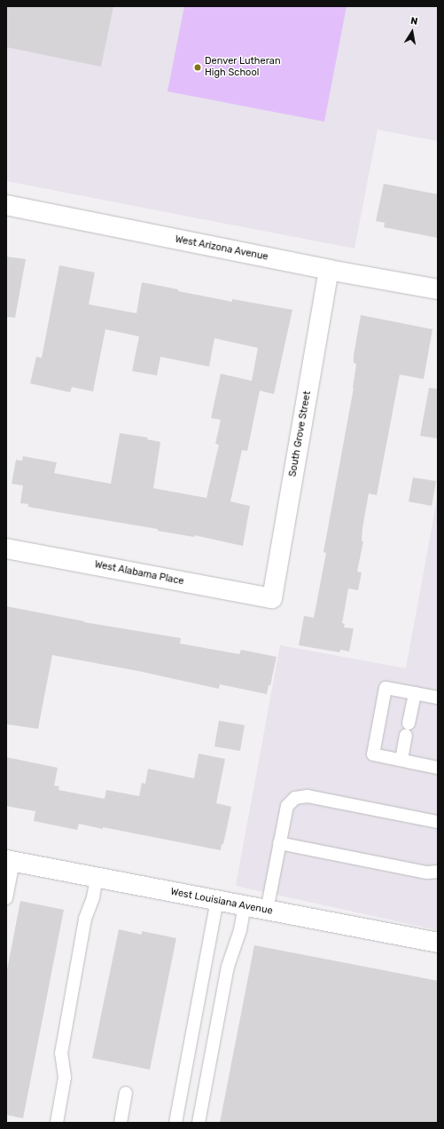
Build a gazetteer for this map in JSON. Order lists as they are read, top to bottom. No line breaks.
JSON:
{"streets":{"street":["West Arizona Avenue","South Grove Street","West Alabama Place","West Louisiana Avenue"]},"crossings":[["West Arizona Avenue","South Grove Street"],["South Grove Street","West Alabama Place"]],"places":["Denver Lutheran High School"],"north":"top"}
